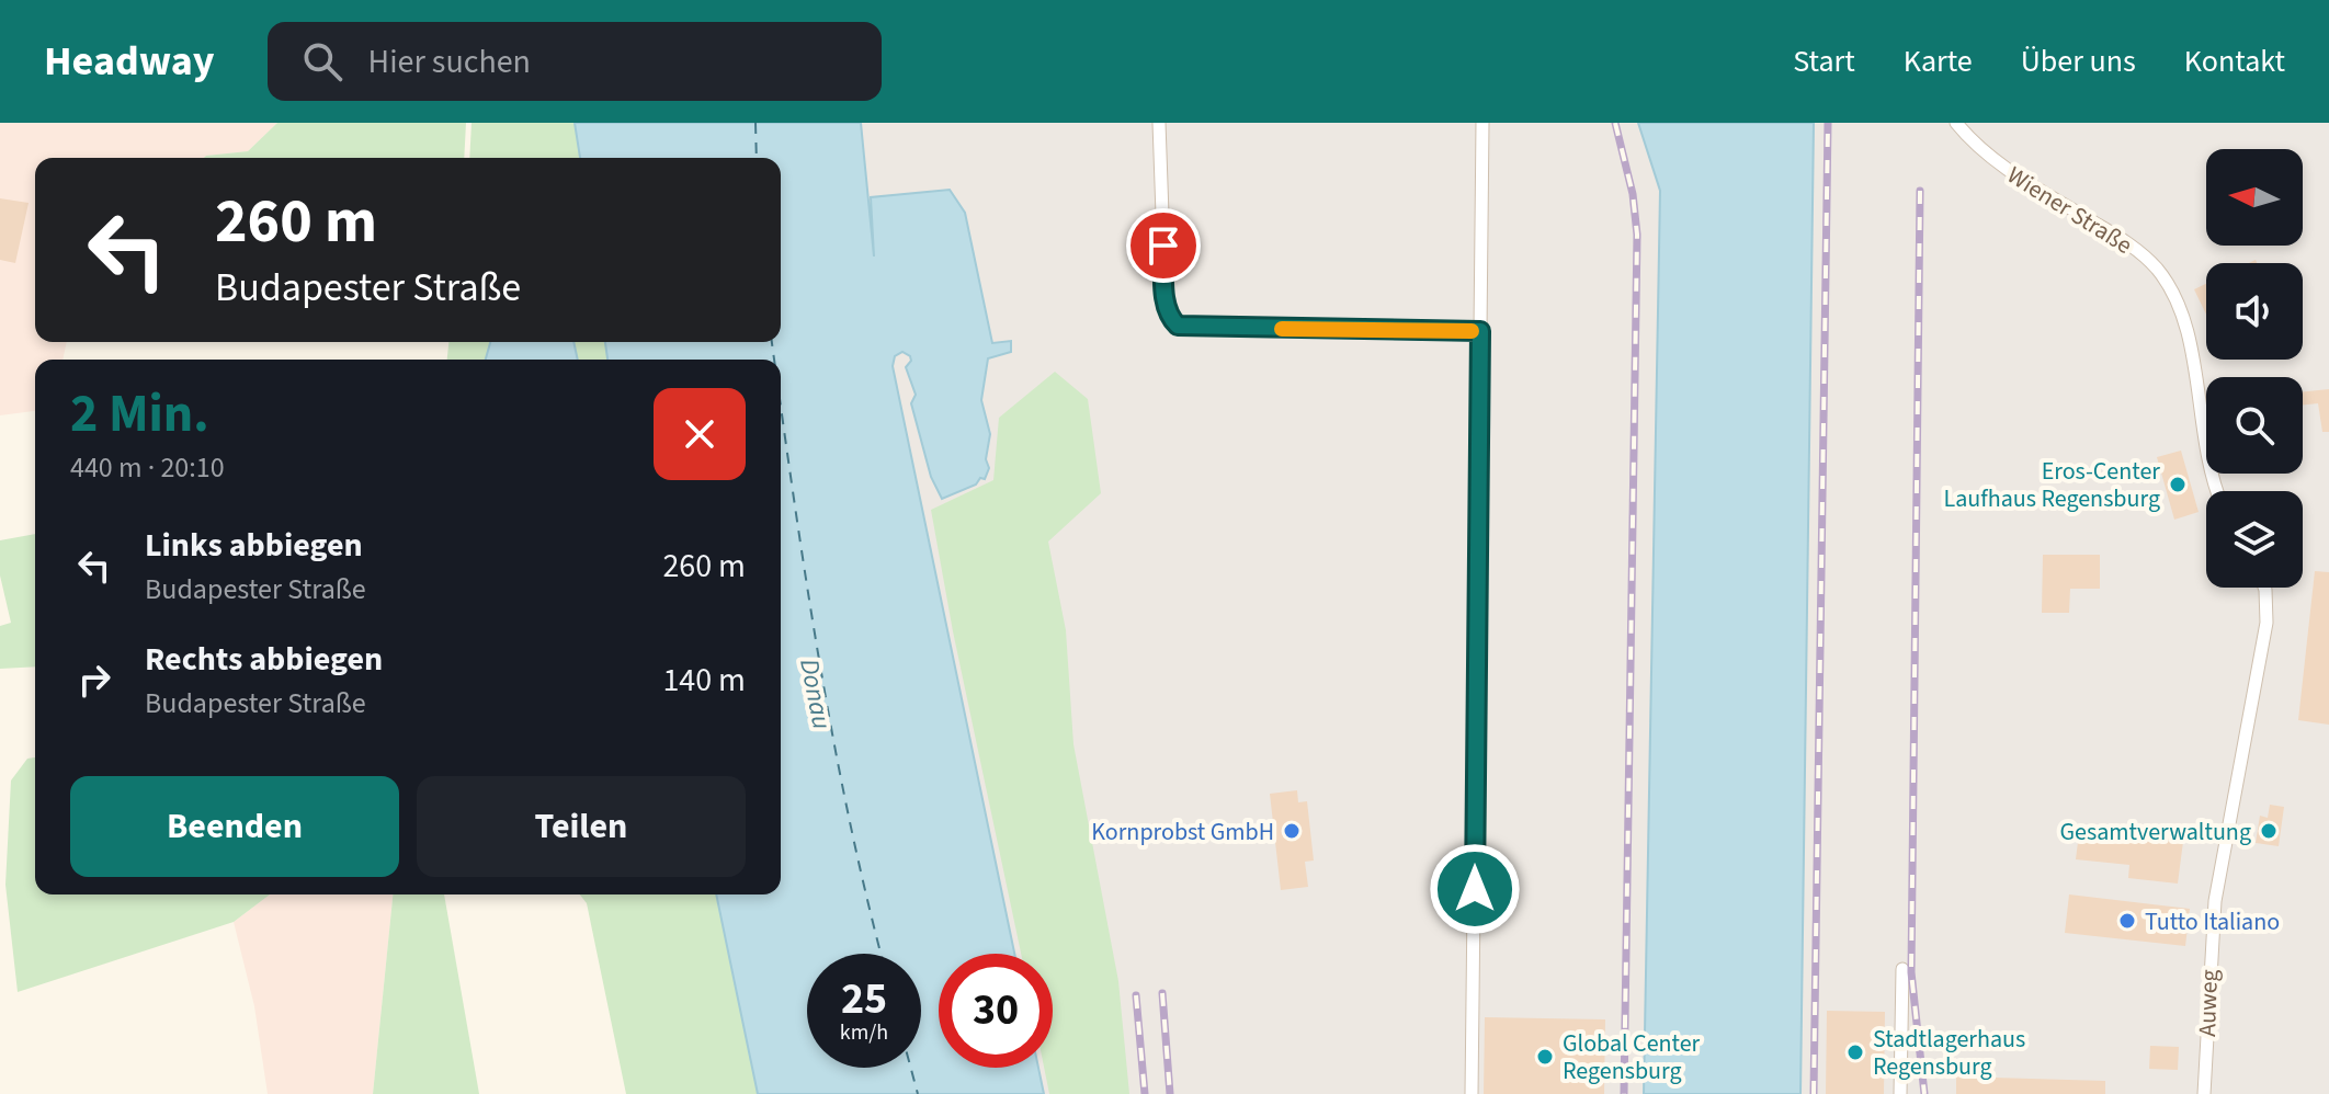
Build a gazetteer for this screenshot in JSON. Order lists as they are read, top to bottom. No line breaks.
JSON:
{"streets":{"street":["Wiener Straße","Auweg"]},"water":["Donau"],"places":["Eros-Center Laufhaus Regensburg","Kornprobst GmbH","Gesamtverwaltung","Tutto Italiano","Stadtlagerhaus Regensburg","Global Center Regensburg"],"north":"left","page":{"header":"Headway","search":"Hier suchen","nav":["Start","Karte","Über uns","Kontakt"],"turn":["260 m","Budapester Straße"],"heading":["2 Min.","440 m · 20:10"],"list":[{"name":"Links abbiegen","note":"Budapester Straße","value":"260 m"},{"name":"Rechts abbiegen","note":"Budapester Straße","value":"140 m"}],"buttons":["Beenden","Teilen"],"speed":"25 km/h","limit":"30"}}
